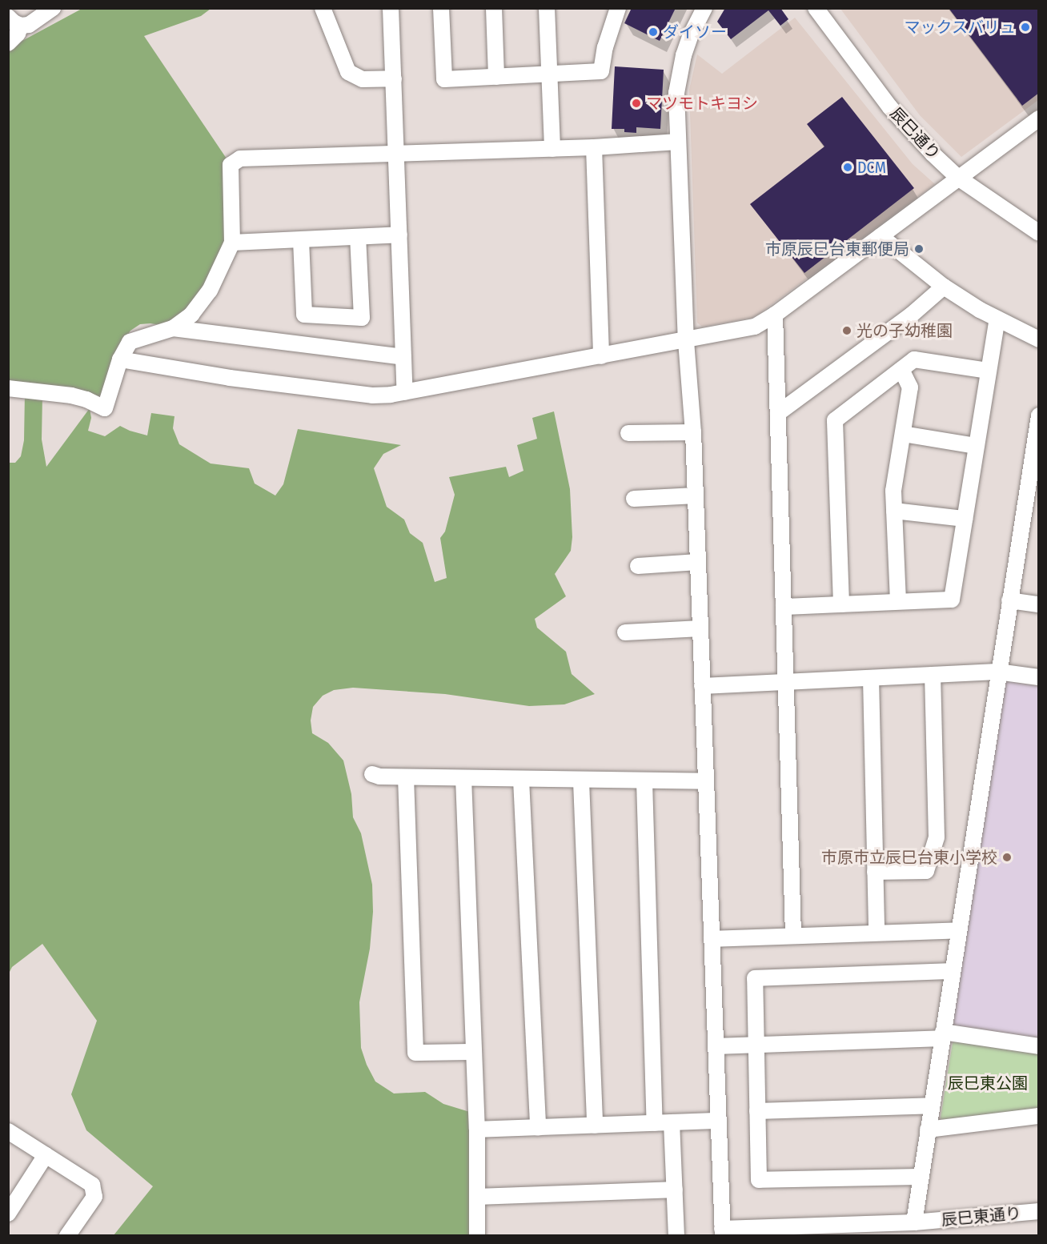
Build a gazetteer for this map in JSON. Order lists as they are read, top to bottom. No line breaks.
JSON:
{"streets":{"street":["辰巳通り","辰巳東通り"]},"parks":["辰巳東公園"],"places":["マックスバリュ","ダイソー","マツモトキヨシ","DCM","市原辰巳台東郵便局","光の子幼稚園","市原市立辰巳台東小学校"]}
